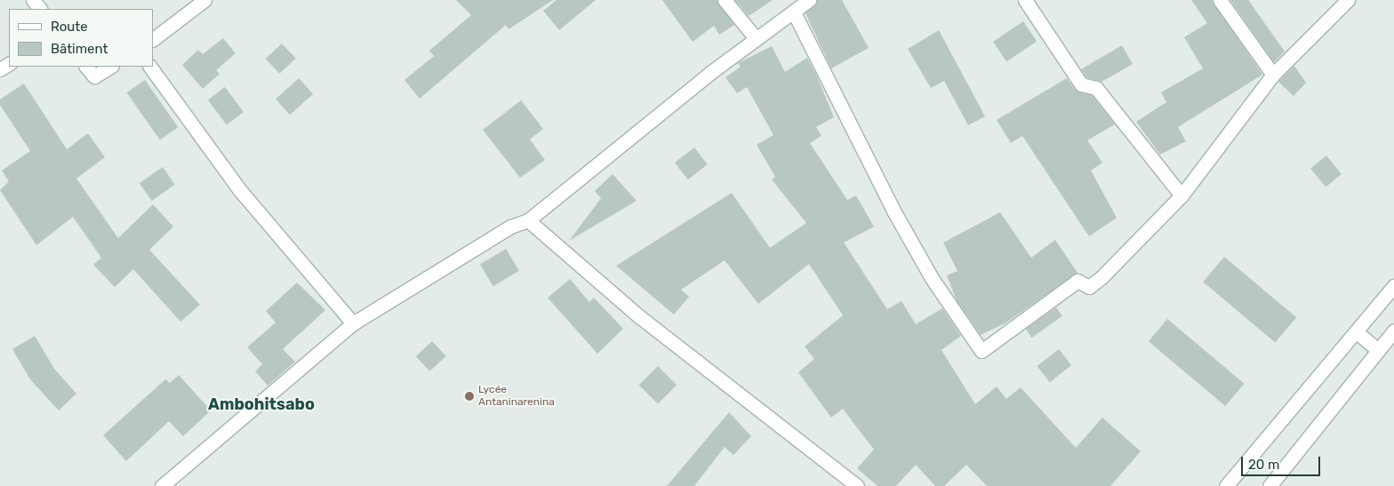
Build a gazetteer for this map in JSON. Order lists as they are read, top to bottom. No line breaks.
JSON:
{"districts":["Ambohitsabo"],"places":["Lycée Antaninarenina"],"legend":["Route","Bâtiment"],"scale_bar":"20 m"}
